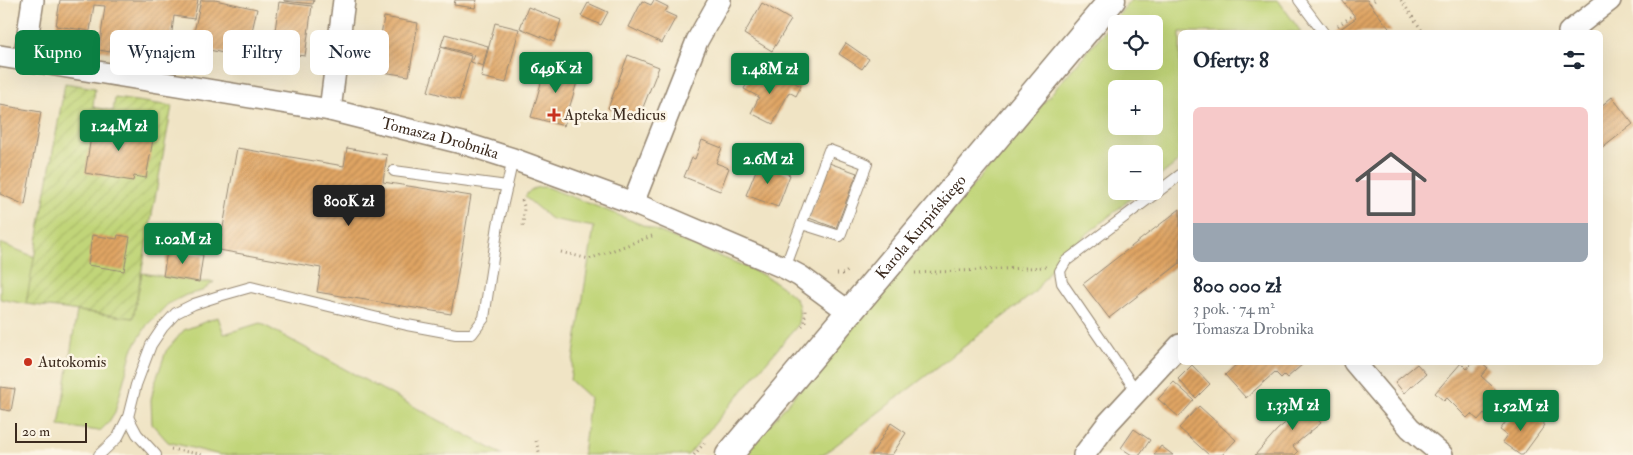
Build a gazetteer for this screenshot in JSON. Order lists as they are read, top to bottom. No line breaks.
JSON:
{"streets":{"street":["Tomasza Drobnika","Karola Kurpińskiego"]},"crossings":[["Tomasza Drobnika","Karola Kurpińskiego"]],"places":{"health":["Apteka Medicus"],"other":["Autokomis"]},"scale_bar":"20 m","page":{"map_buttons":["+","−"],"chip":["Kupno","Wynajem","Filtry","Nowe"],"heading":"Oferty: 8","price":["649K zł","1.48M zł","1.24M zł","2.6M zł","800K zł","1.02M zł","1.33M zł","1.52M zł"],"list":[{"name":"800 000 zł","note":"3 pok. · 74 m² · Tomasza Drobnika"}],"scale":"20 m"}}
